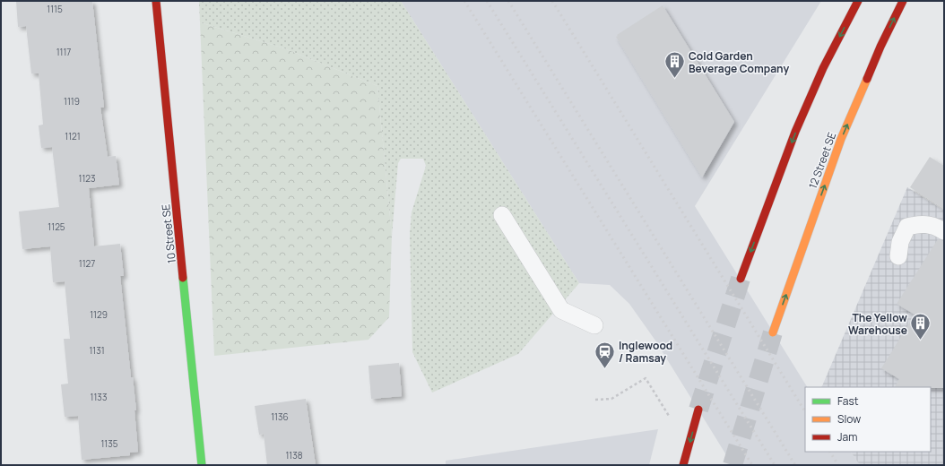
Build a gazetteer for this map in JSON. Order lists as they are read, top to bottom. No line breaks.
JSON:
{"streets":{"street":["12 Street SE","10 Street SE"]},"places":{"building":["Cold Garden Beverage Company","The Yellow Warehouse"],"station":["Inglewood / Ramsay"]},"house_numbers":["1115","1117","1119","1121","1123","1125","1127","1129","1131","1133","1136","1135","1138"],"legend":["Fast","Slow","Jam"]}
